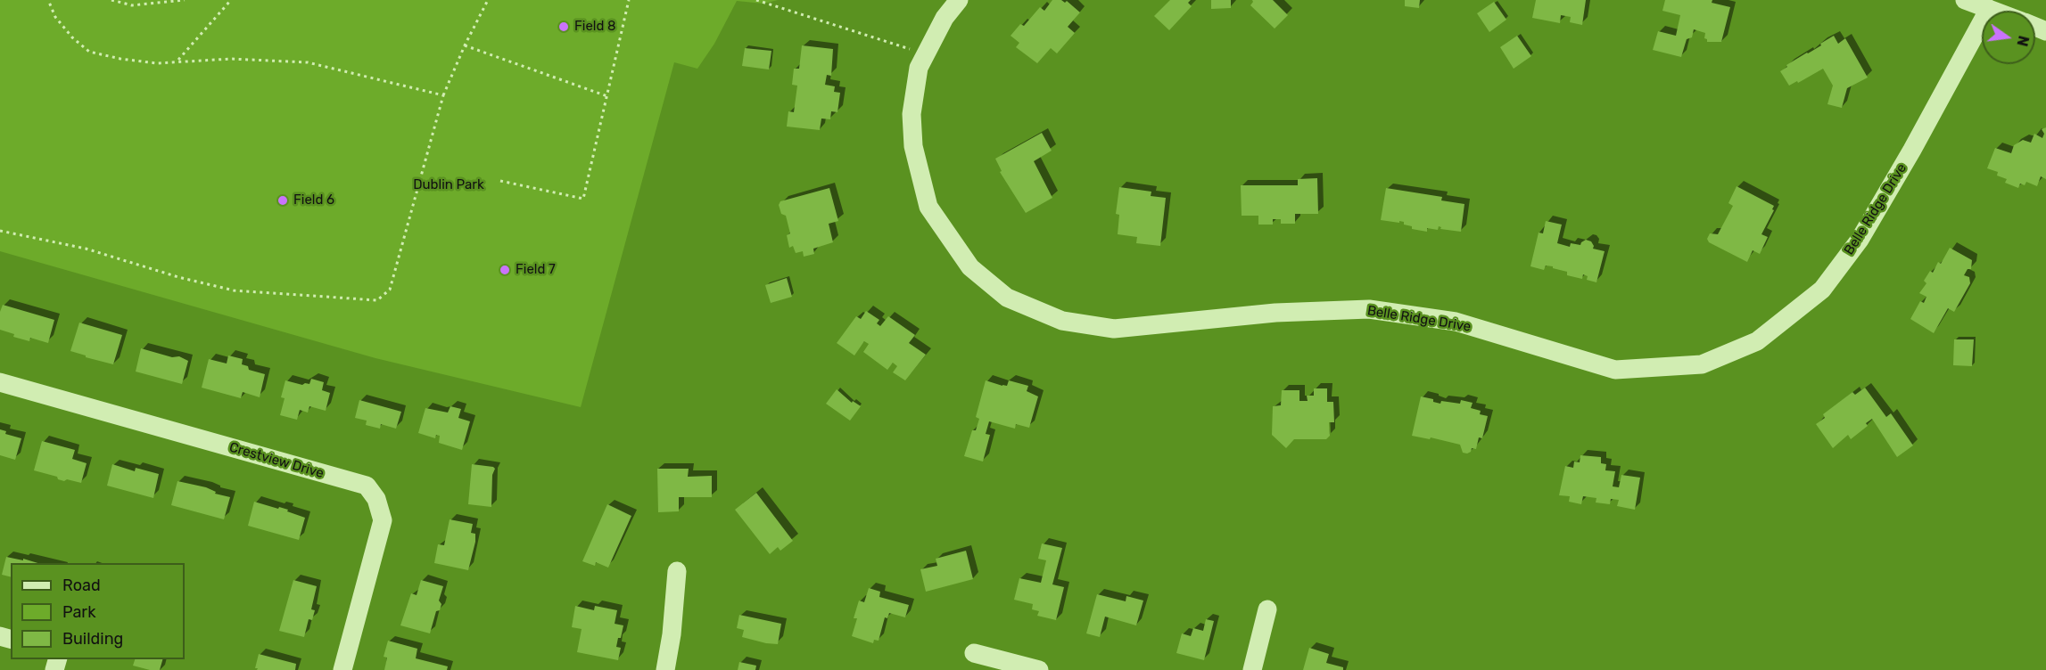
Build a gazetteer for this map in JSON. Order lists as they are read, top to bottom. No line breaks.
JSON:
{"streets":{"street":["Belle Ridge Drive","Crestview Drive"]},"parks":["Dublin Park"],"places":["Field 8","Field 6","Field 7"],"legend":["Road","Park","Building"],"north":"right"}
